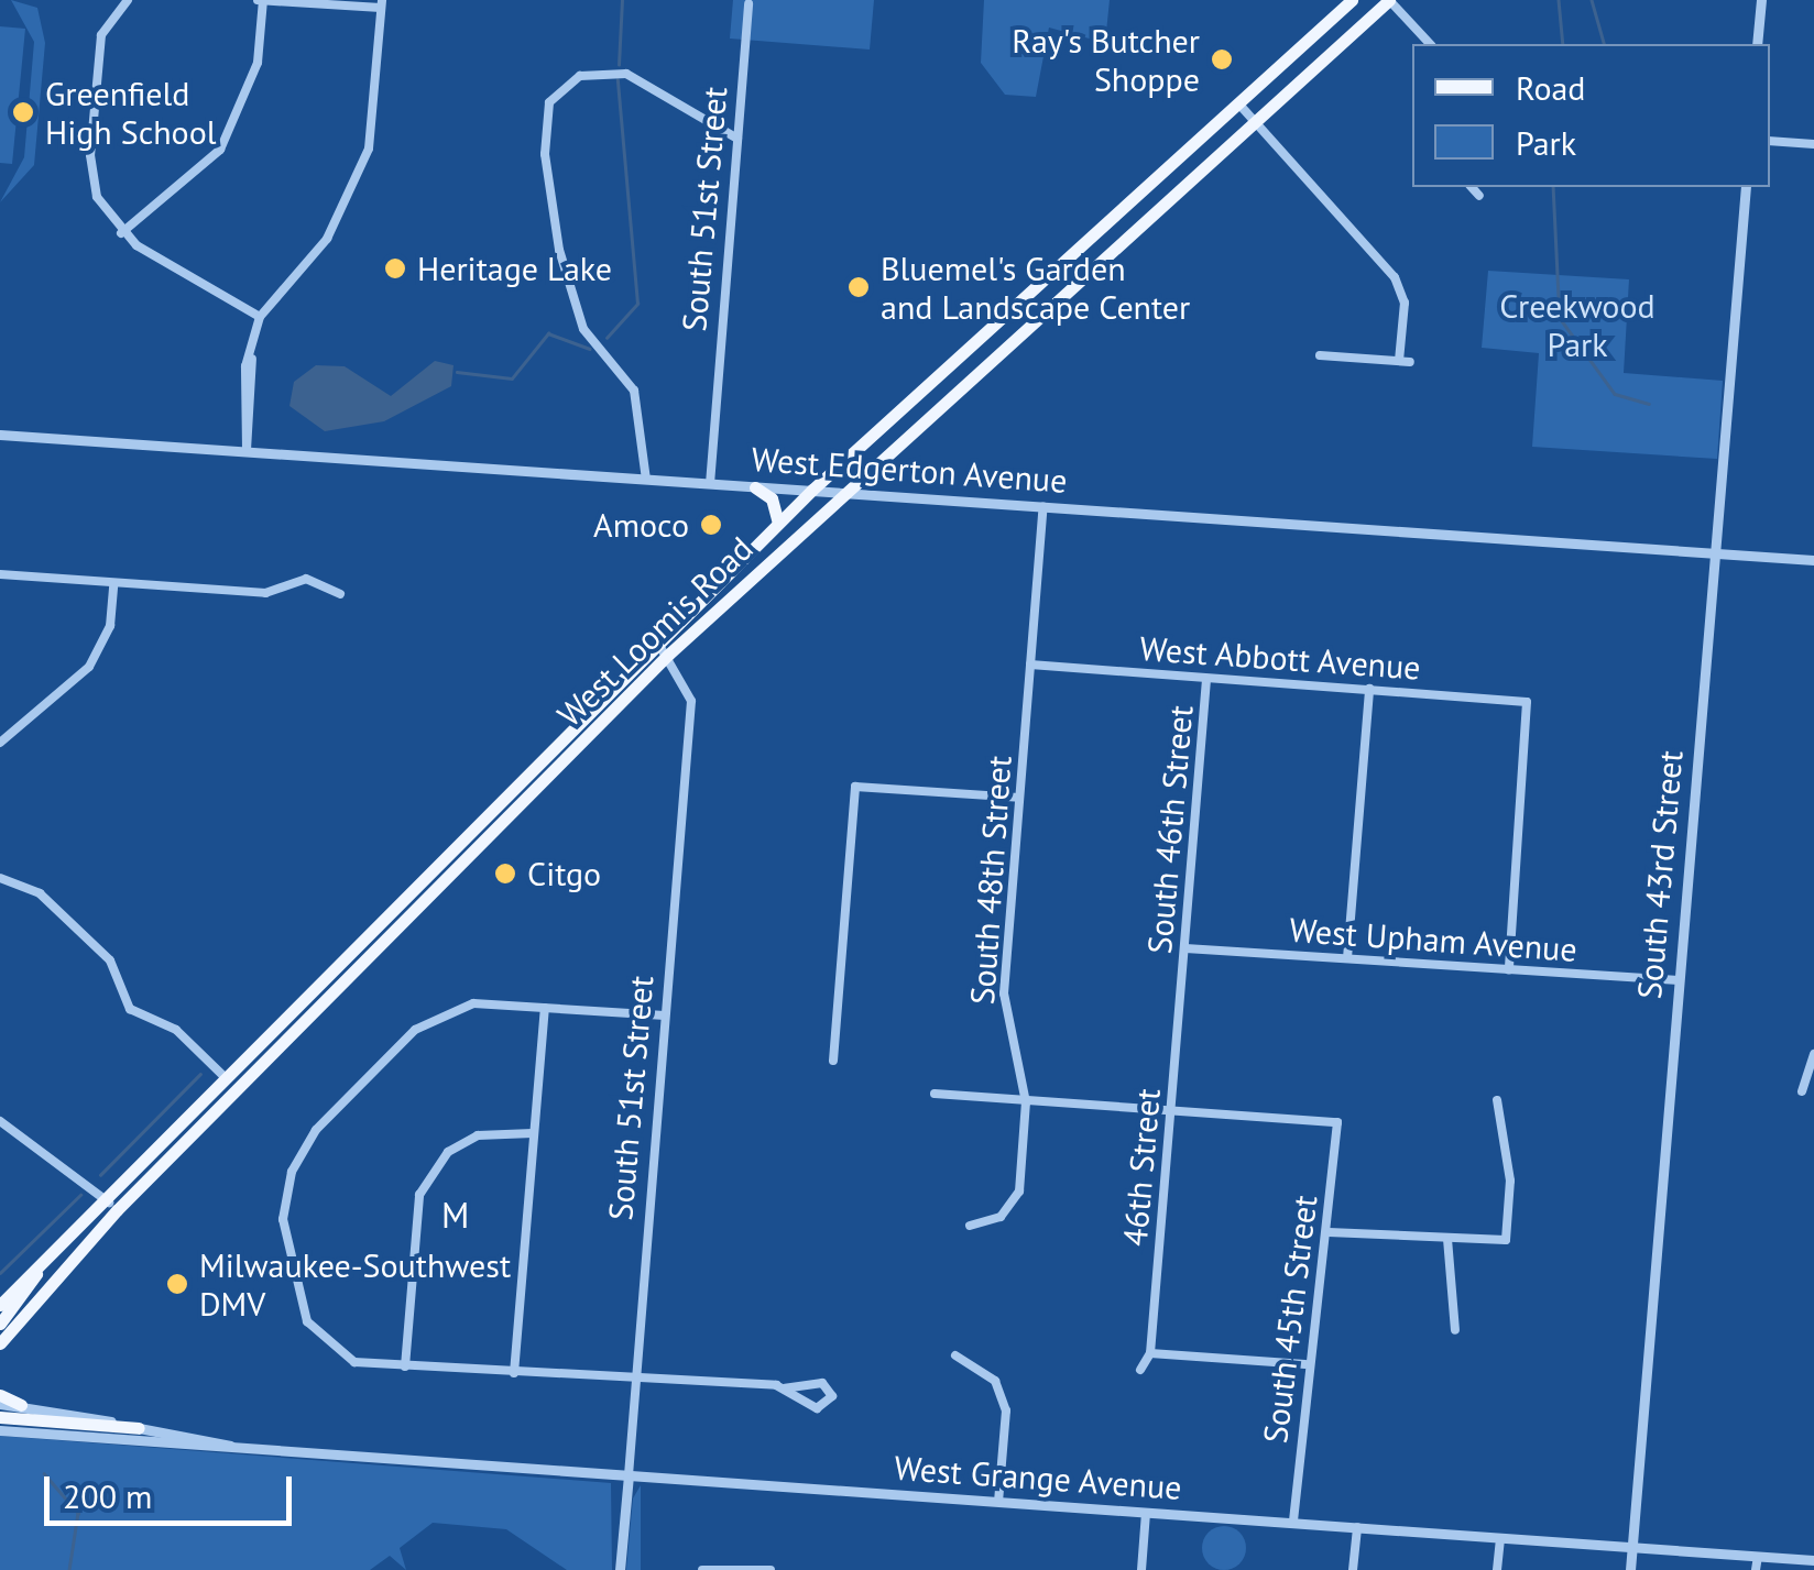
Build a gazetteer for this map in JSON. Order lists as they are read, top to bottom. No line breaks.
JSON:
{"streets":{"main road":["West Loomis Road"],"street":["South 51st Street","West Edgerton Avenue","West Abbott Avenue","South 46th Street","South 43rd Street","South 48th Street","West Upham Avenue","46th Street","South 45th Street","West Grange Avenue"]},"crossings":[["South 51st Street","West Edgerton Avenue"],["South 51st Street","West Loomis Road"],["South 51st Street","West Grange Avenue"],["West Edgerton Avenue","West Loomis Road"],["West Edgerton Avenue","South 43rd Street"],["West Edgerton Avenue","South 48th Street"],["West Abbott Avenue","South 46th Street"],["West Abbott Avenue","South 48th Street"],["West Abbott Avenue","West Upham Avenue"],["South 46th Street","West Upham Avenue"],["South 46th Street","46th Street"],["South 43rd Street","West Upham Avenue"],["South 43rd Street","West Grange Avenue"],["46th Street","South 45th Street"],["South 45th Street","West Grange Avenue"]],"districts":["M"],"parks":["Creekwood Park"],"places":["Ray's Butcher Shoppe","Greenfield High School","Heritage Lake","Bluemel's Garden and Landscape Center","Amoco","Citgo","Milwaukee-Southwest DMV"],"legend":["Road","Park"],"scale_bar":"200 m"}
